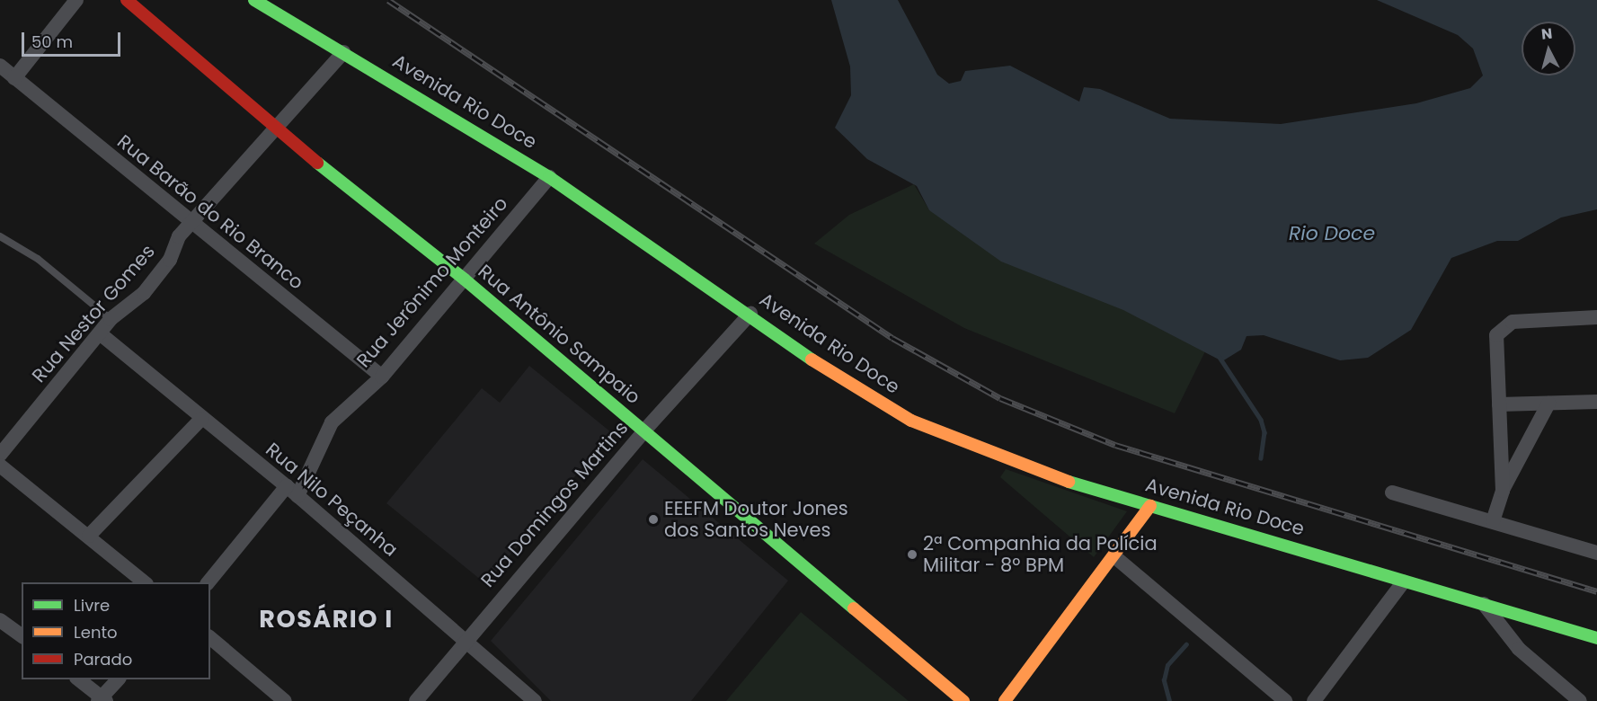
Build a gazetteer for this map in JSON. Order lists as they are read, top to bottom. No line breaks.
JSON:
{"streets":{"street":["Avenida Rio Doce","Rua Barão do Rio Branco","Rua Jerônimo Monteiro","Rua Nestor Gomes","Rua Antônio Sampaio","Rua Nilo Peçanha","Rua Domingos Martins"]},"crossings":[["Avenida Rio Doce","Rua Jerônimo Monteiro"],["Avenida Rio Doce","Rua Nestor Gomes"],["Avenida Rio Doce","Rua Domingos Martins"],["Rua Barão do Rio Branco","Rua Jerônimo Monteiro"],["Rua Barão do Rio Branco","Rua Nestor Gomes"],["Rua Jerônimo Monteiro","Rua Antônio Sampaio"],["Rua Jerônimo Monteiro","Rua Nilo Peçanha"],["Rua Nestor Gomes","Rua Antônio Sampaio"],["Rua Nestor Gomes","Rua Nilo Peçanha"],["Rua Antônio Sampaio","Rua Domingos Martins"],["Rua Nilo Peçanha","Rua Domingos Martins"]],"districts":["ROSÁRIO I"],"water":["Rio Doce"],"places":["EEEFM Doutor Jones dos Santos Neves","2ª Companhia da Polícia Militar - 8º BPM"],"legend":["Livre","Lento","Parado"],"scale_bar":"50 m","north":"top"}
